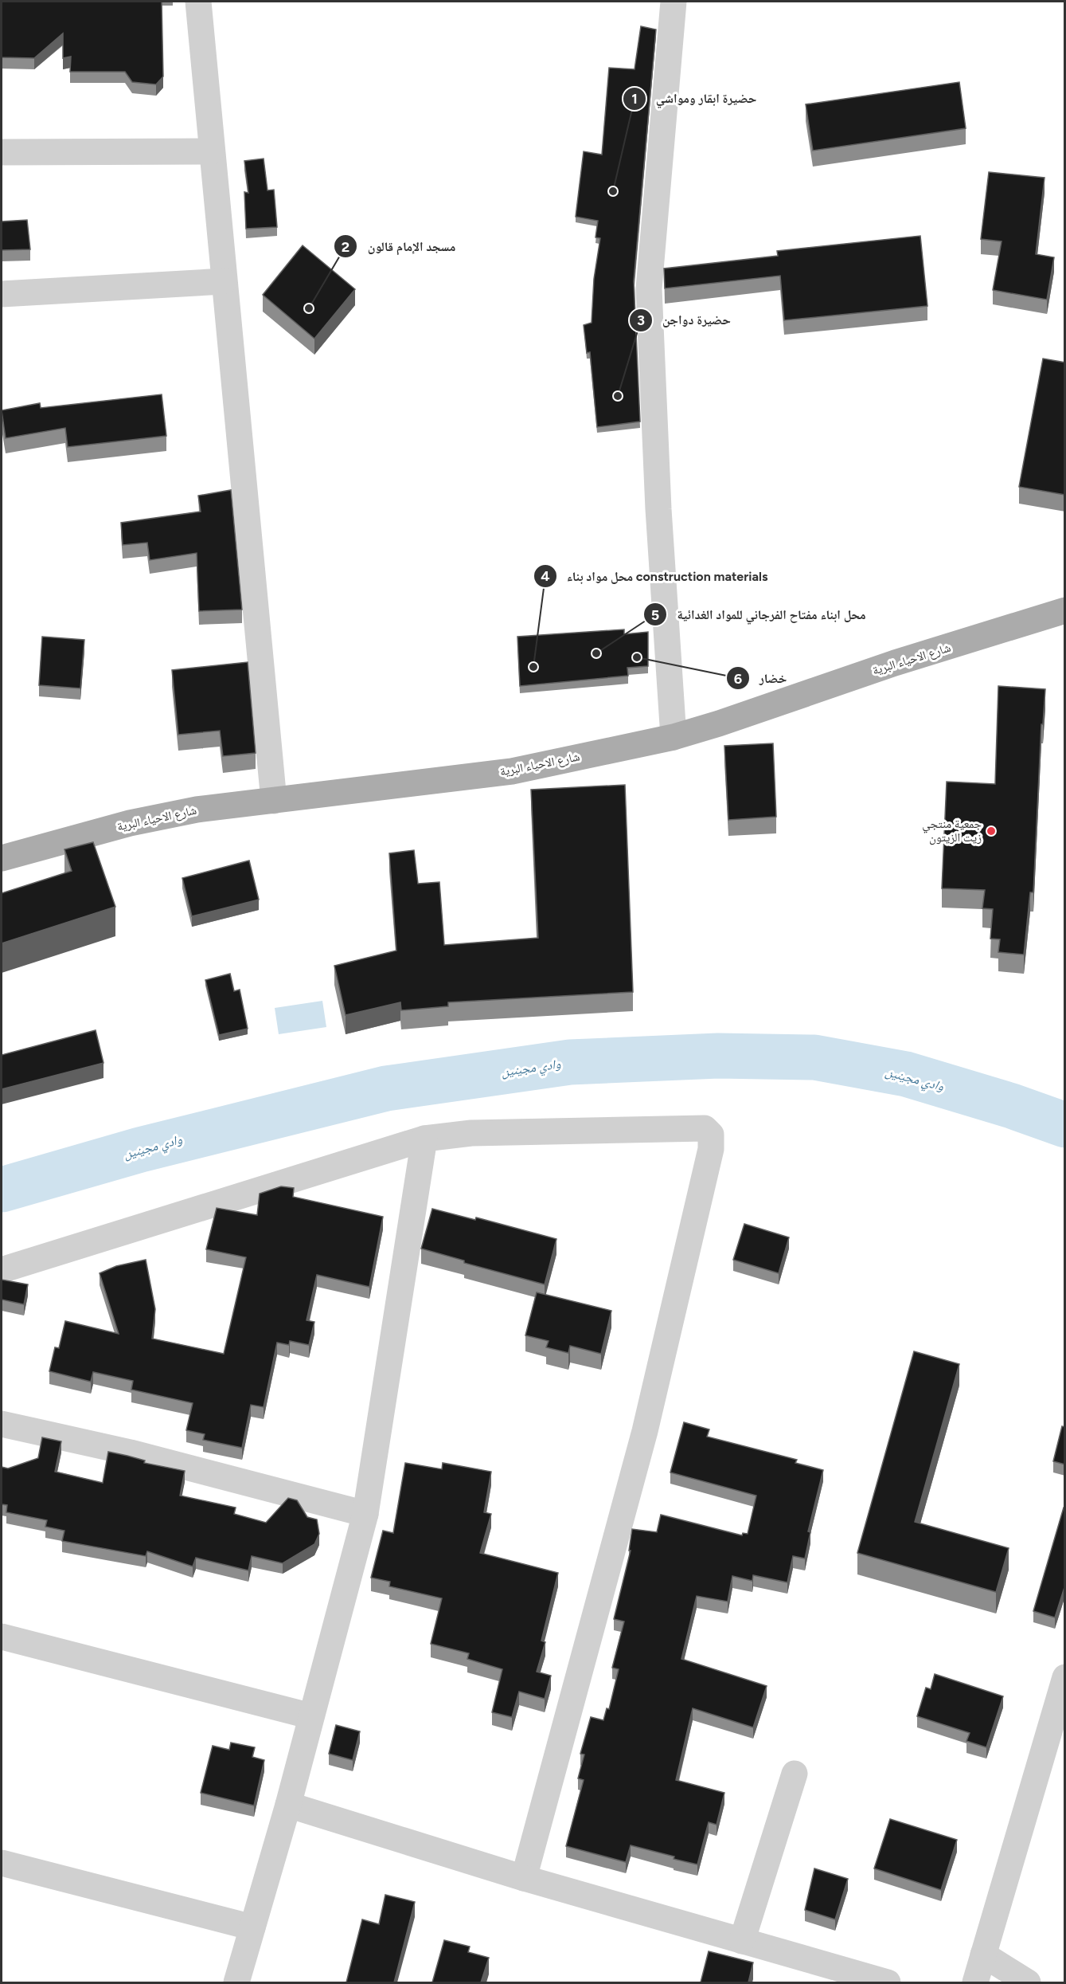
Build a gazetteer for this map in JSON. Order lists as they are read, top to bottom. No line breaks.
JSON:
{"streets":{"main road":["شارع الاحياء البرية"]},"water":["وادي مجينين"],"places":["حضيرة ابقار ومواشي","مسجد الإمام قالون","حضيرة دواجن","محل ابناء مفتاح الفرجاني للمواد الغدائية","خضار","محل مواد بناء construction materials","جمعية منتجي زيت الزيتون"]}
